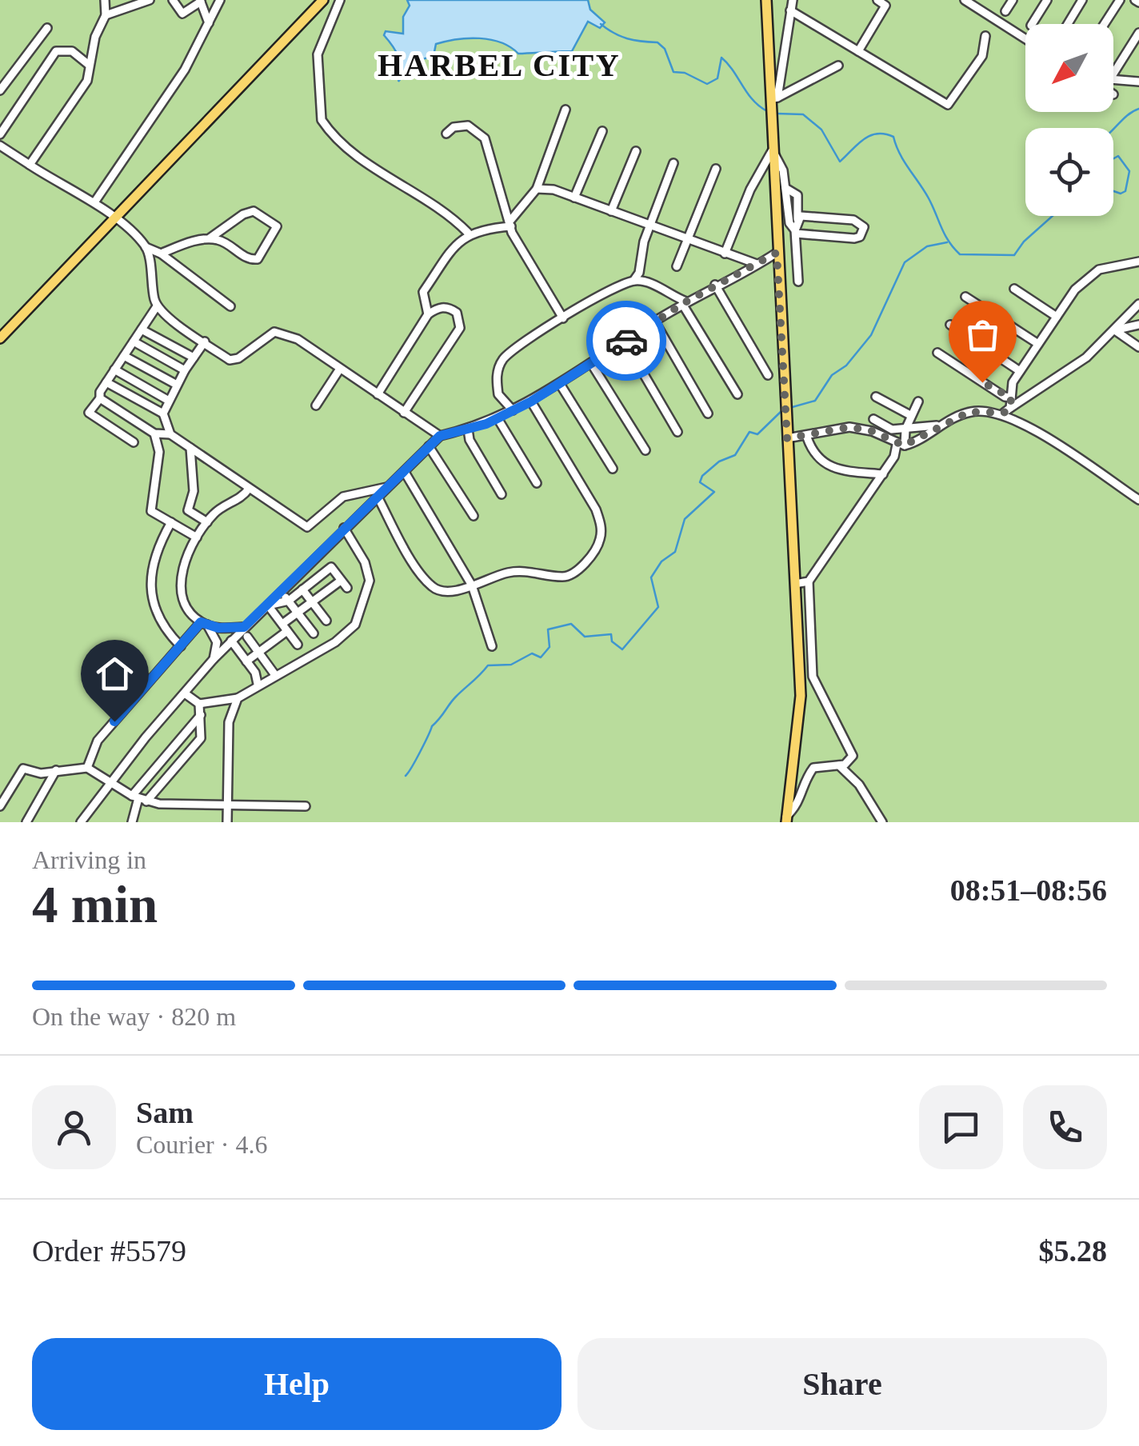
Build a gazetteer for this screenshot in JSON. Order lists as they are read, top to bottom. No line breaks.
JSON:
{"districts":["HARBEL CITY"],"north":"bottom left","page":{"heading":["4 min","Arriving in","08:51–08:56"],"panel":["Sam","Courier · 4.6","Order #5579","$5.28"],"bar":"On the way · 820 m","buttons":["Help","Share"]}}
